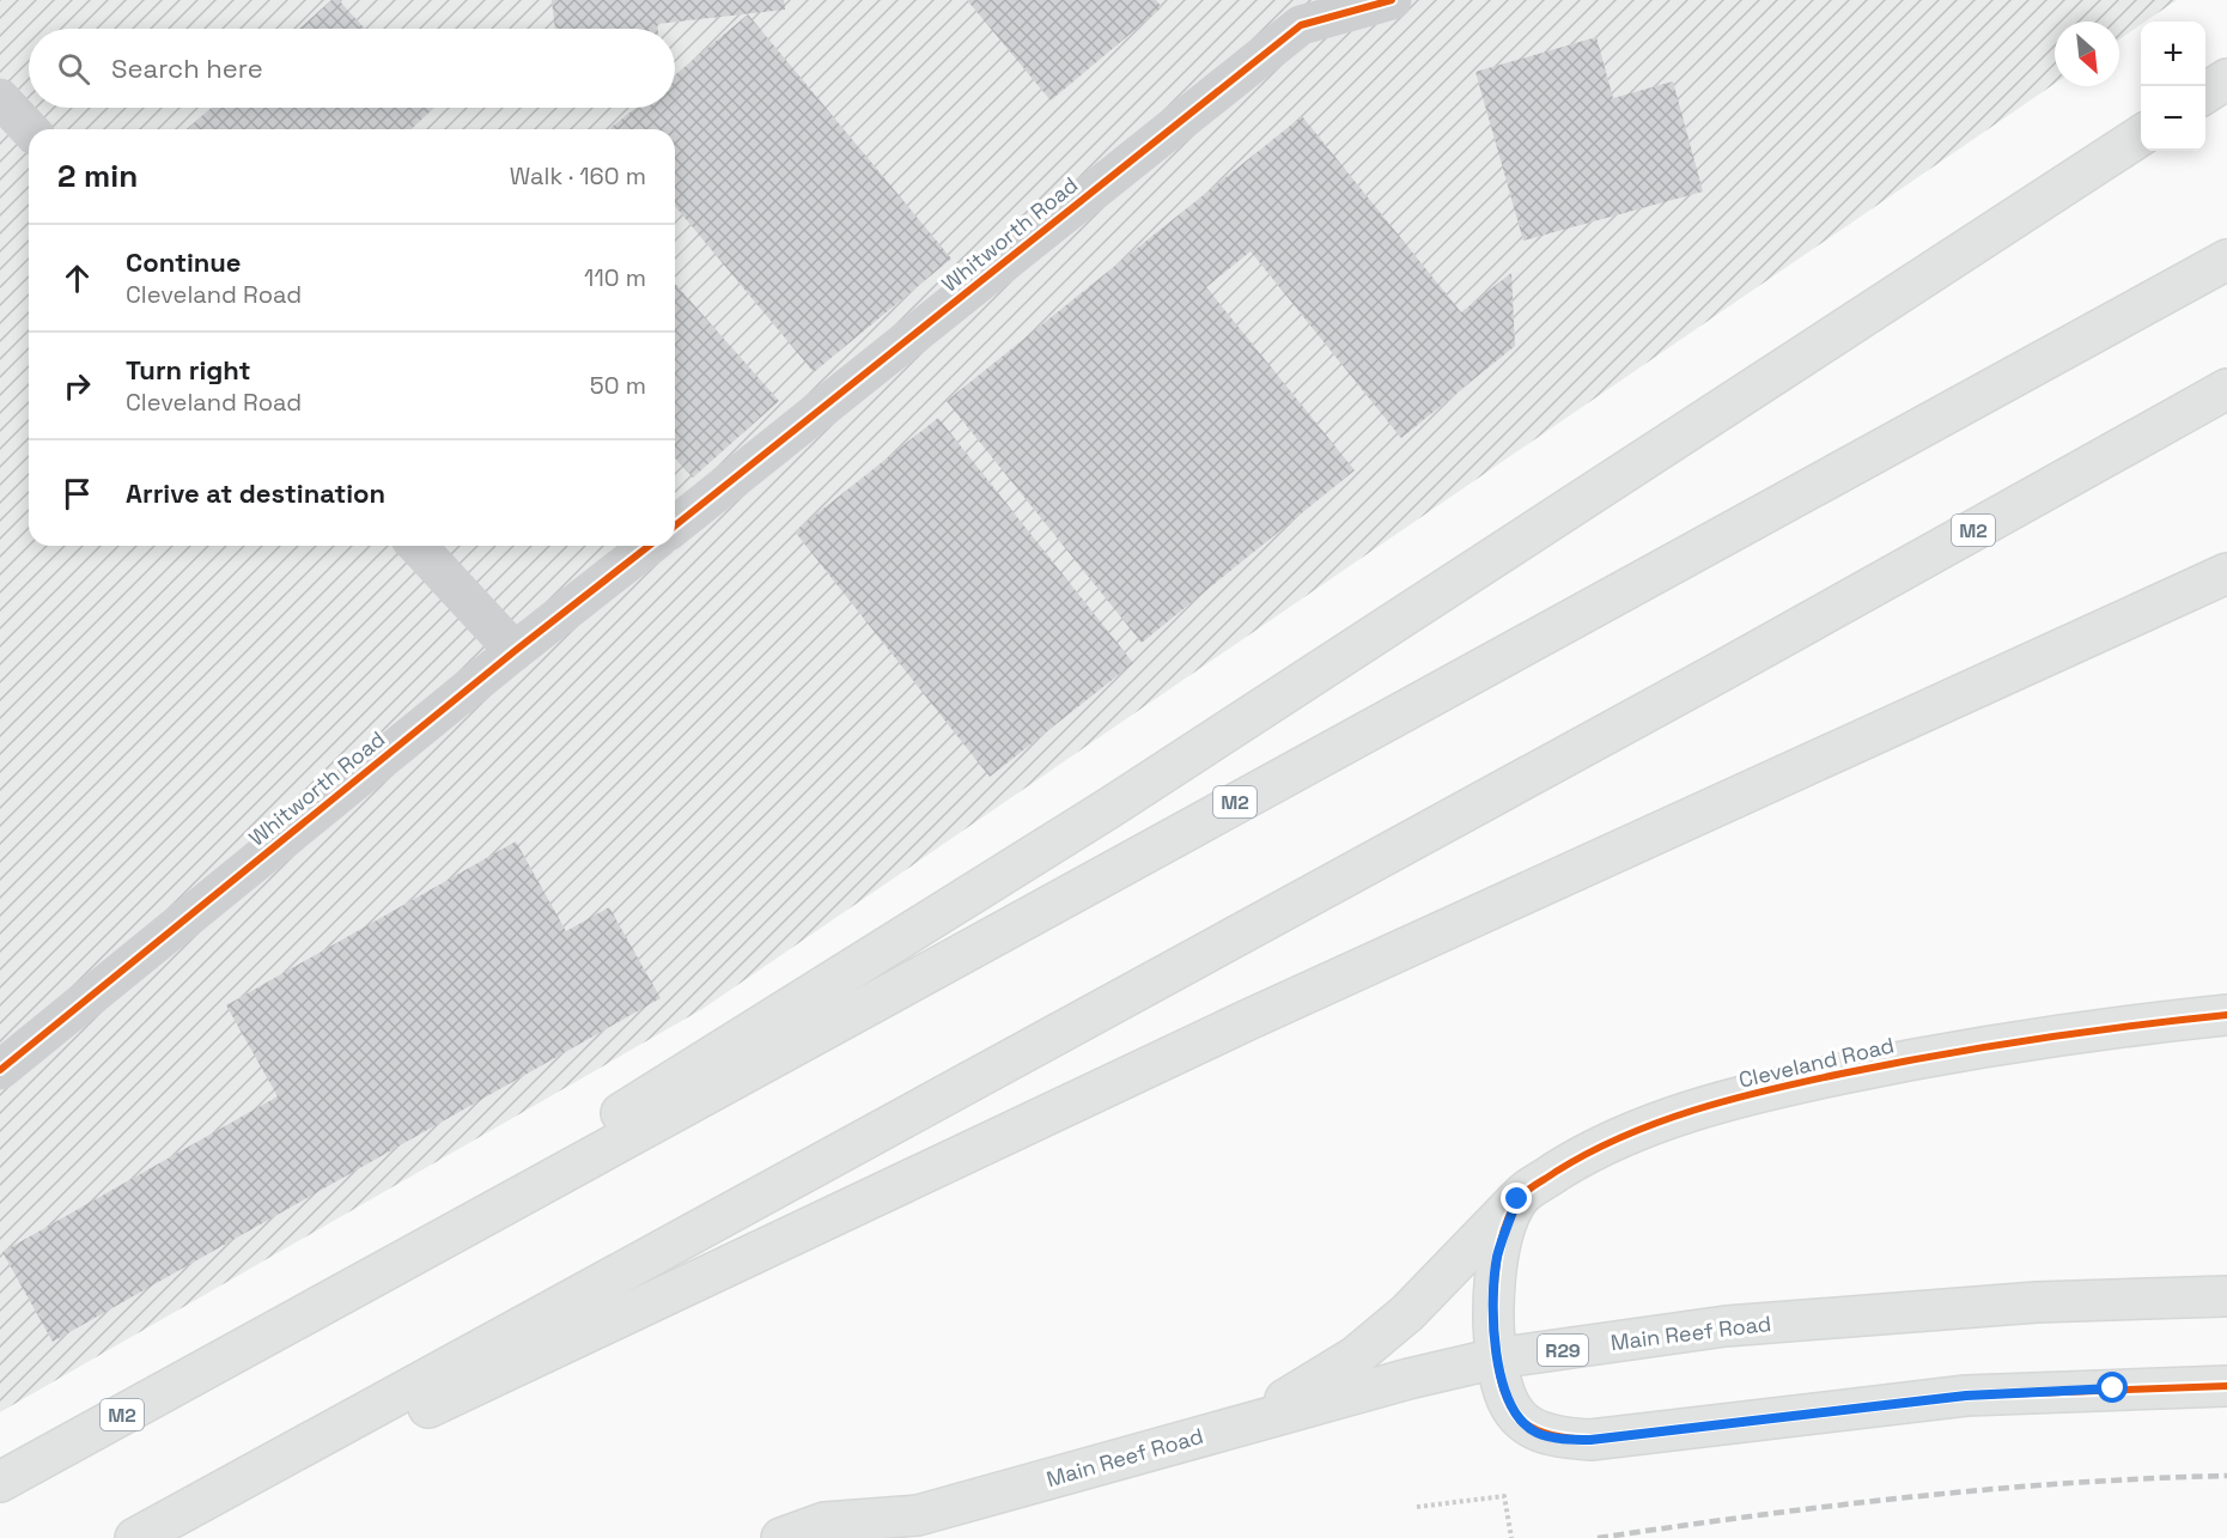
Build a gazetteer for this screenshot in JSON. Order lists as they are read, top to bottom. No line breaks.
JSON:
{"streets":{"main road":["M2","Cleveland Road","Main Reef Road","R29"],"street":["Whitworth Road"]},"crossings":[["Cleveland Road","Main Reef Road"]],"north":"bottom right","page":{"map_buttons":["+","−"],"search":"Search here","heading":["2 min","Walk · 160 m"],"list":[["Continue","Cleveland Road","110 m"],["Turn right","Cleveland Road","50 m"],"Arrive at destination"]}}
